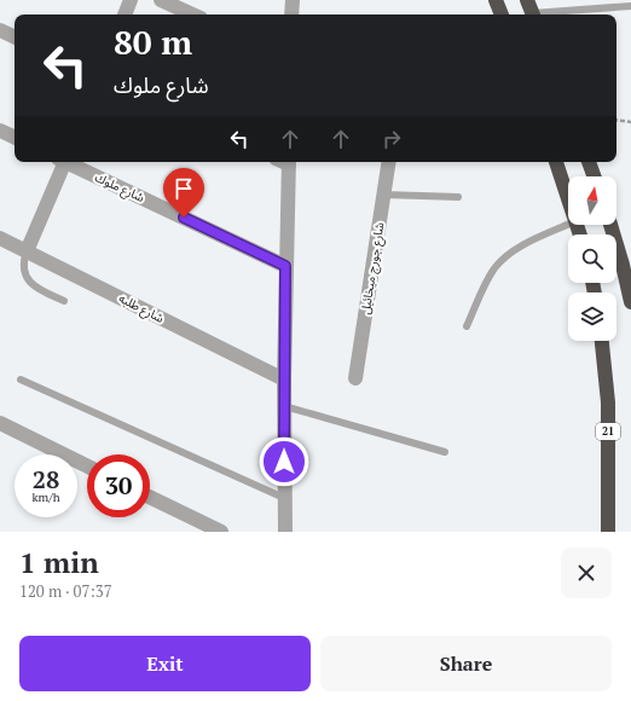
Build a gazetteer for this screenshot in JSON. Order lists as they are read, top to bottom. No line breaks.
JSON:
{"streets":{"highway":["21"],"street":["شارع ملوك","شارع جورج ميخائيل","شارع طلبه"]},"north":"top","page":{"turn":["80 m","شارع ملوك"],"speed":"28 km/h","limit":"30","heading":["1 min","120 m · 07:37"],"buttons":["Exit","Share"]}}
